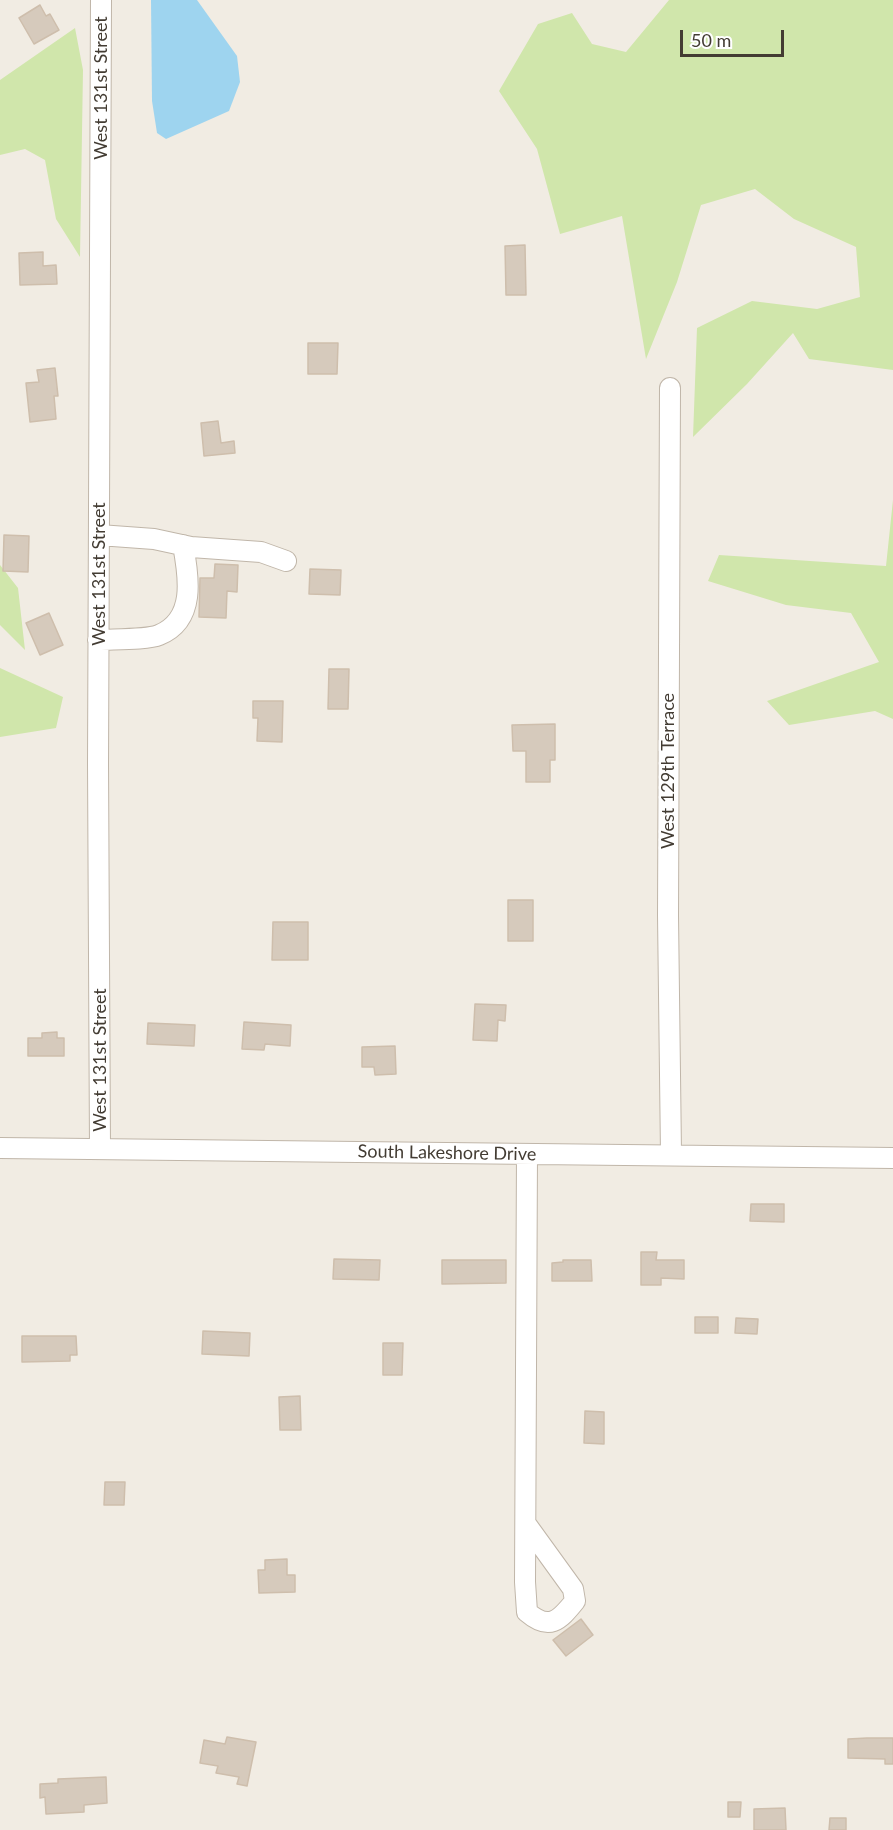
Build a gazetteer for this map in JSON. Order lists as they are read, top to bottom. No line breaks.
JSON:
{"streets":{"street":["West 131st Street","West 129th Terrace","South Lakeshore Drive"]},"crossings":[["West 131st Street","South Lakeshore Drive"],["West 129th Terrace","South Lakeshore Drive"]],"scale_bar":"50 m"}
